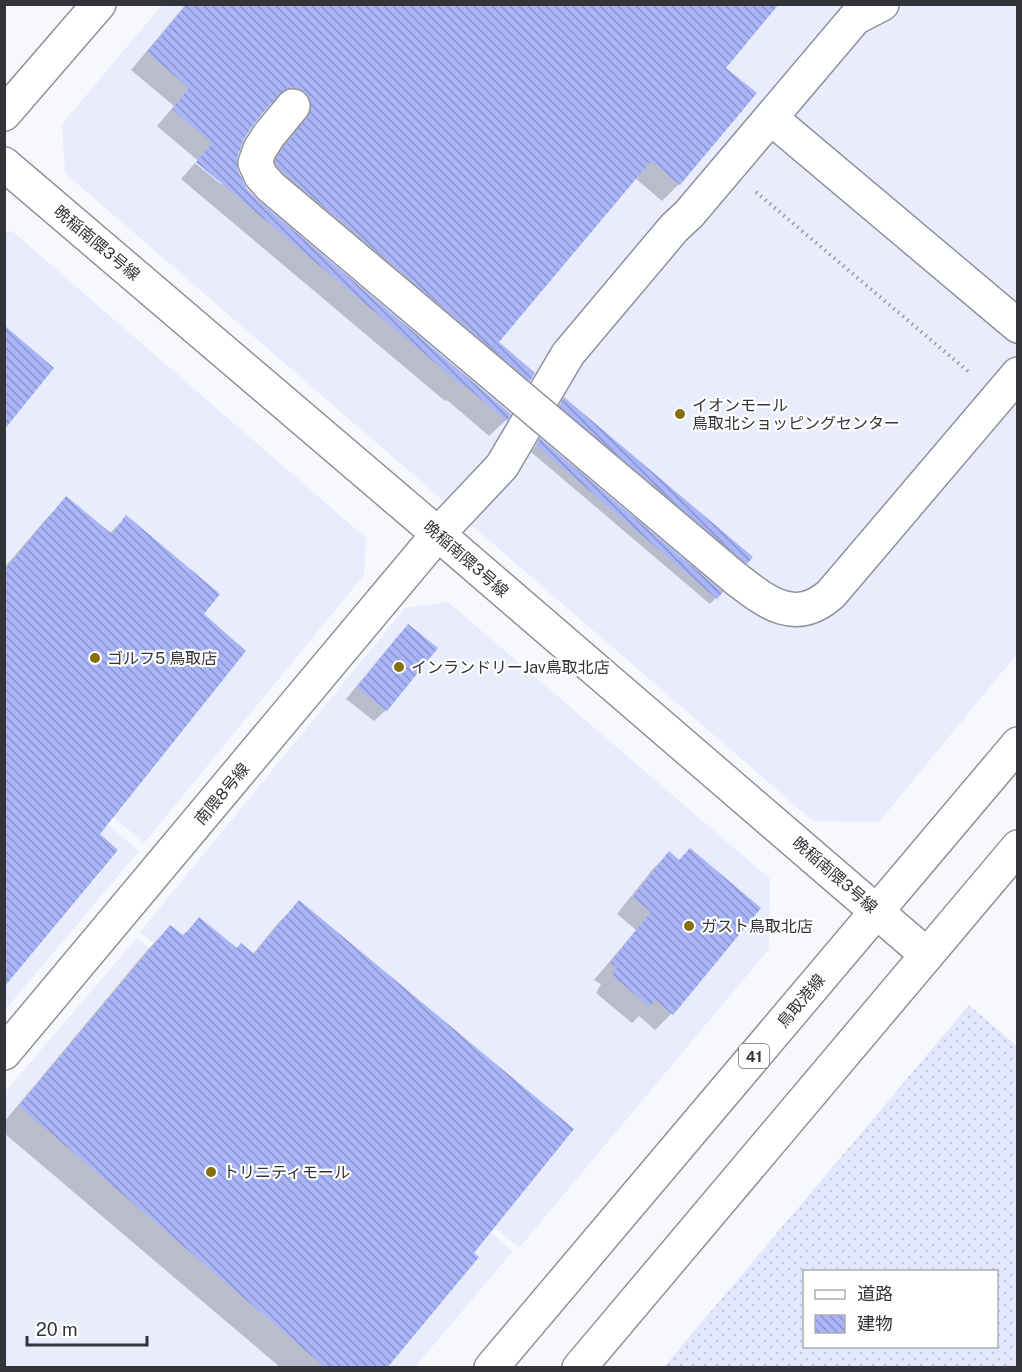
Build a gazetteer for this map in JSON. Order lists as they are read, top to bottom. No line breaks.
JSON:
{"streets":{"street":["晩稲南隈3号線","南隈8号線","鳥取港線","41"]},"crossings":[["晩稲南隈3号線","南隈8号線"],["晩稲南隈3号線","鳥取港線"]],"places":["イオンモール 鳥取北ショッピングセンター","ゴルフ5 鳥取店","インランドリーJav鳥取北店","ガスト鳥取北店","トリニティモール"],"legend":["道路","建物"],"scale_bar":"20 m"}
